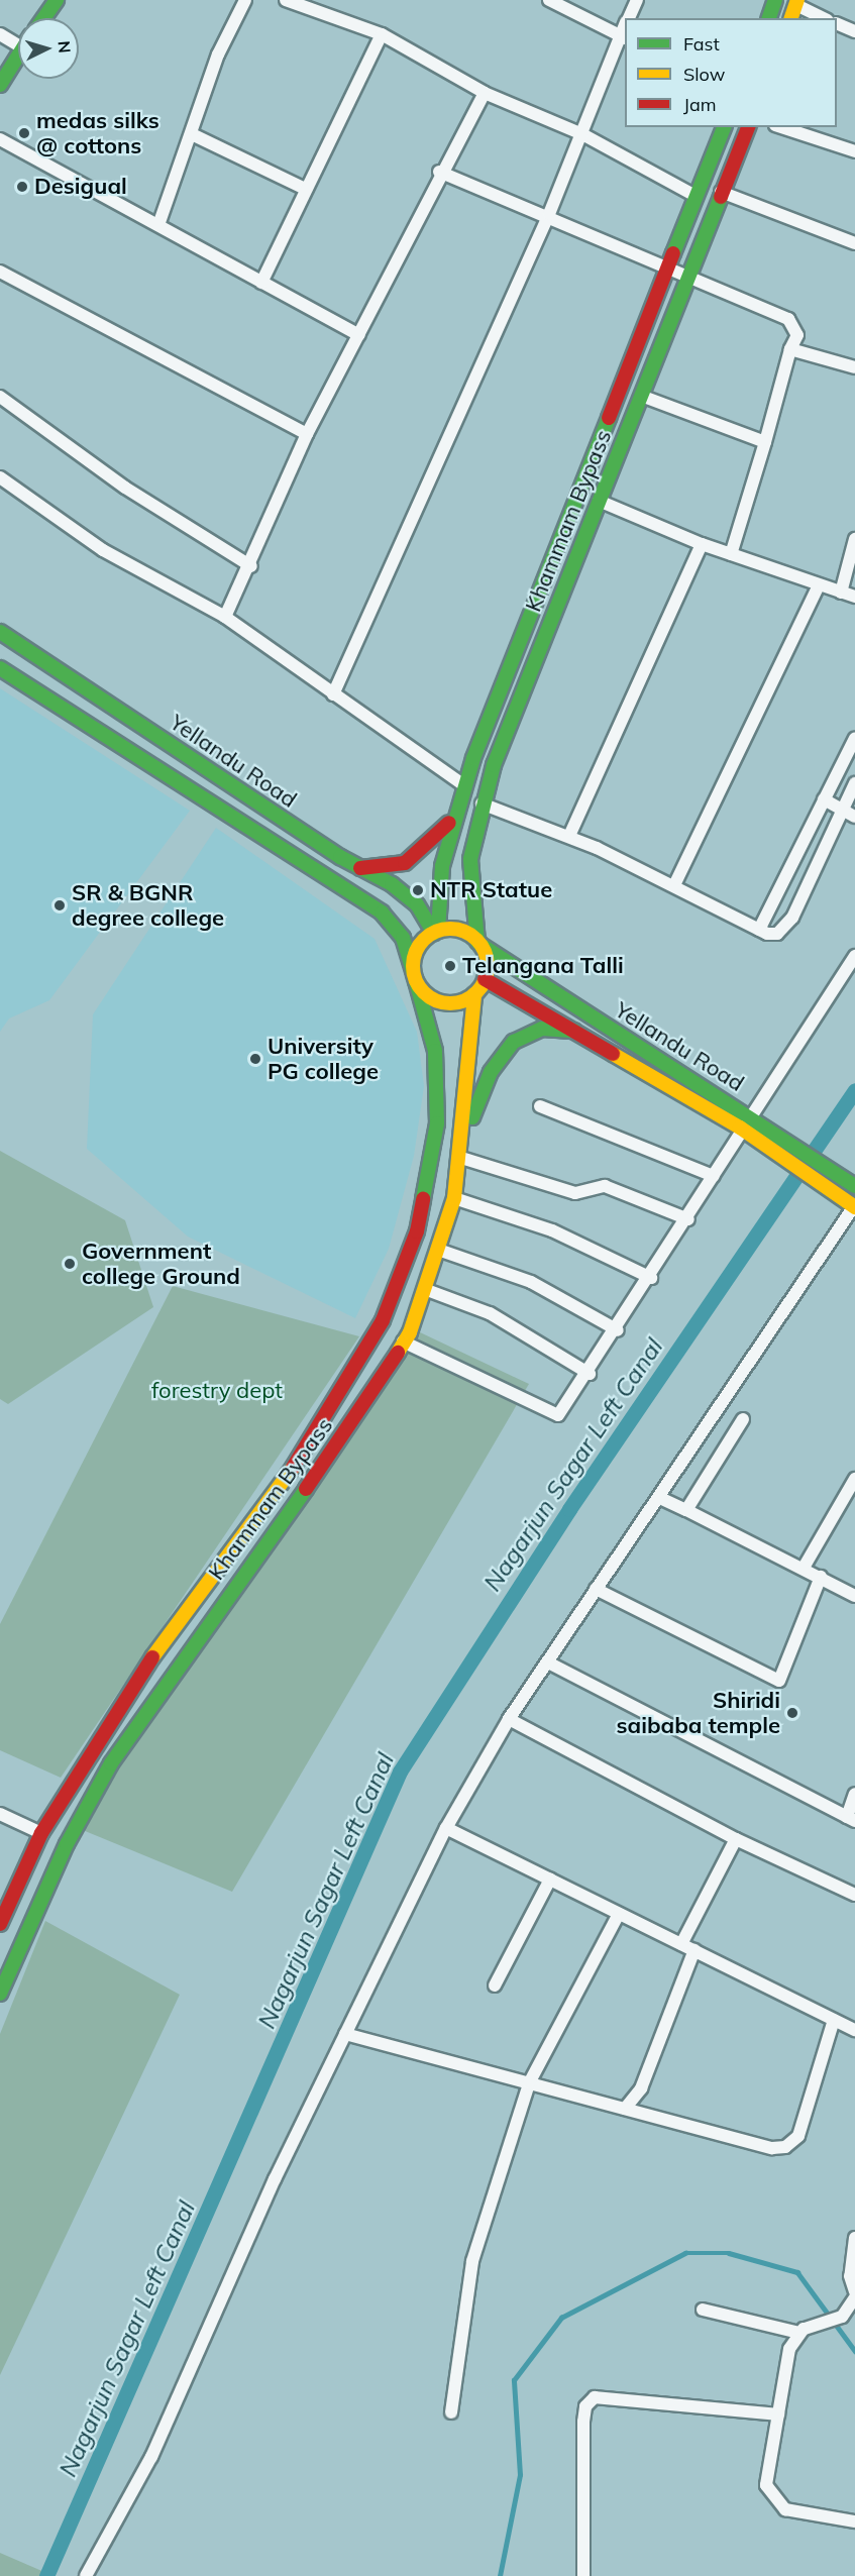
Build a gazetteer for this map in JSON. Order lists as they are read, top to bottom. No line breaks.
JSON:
{"streets":{"main road":["Khammam Bypass","Yellandu Road"]},"crossings":[["Khammam Bypass","Yellandu Road"]],"water":["Nagarjun Sagar Left Canal"],"parks":["forestry dept"],"places":["medas silks @ cottons","Desigual","NTR Statue","SR & BGNR degree college","Telangana Talli","University PG college","Government college Ground","Shiridi saibaba temple"],"legend":["Fast","Slow","Jam"],"north":"right"}
